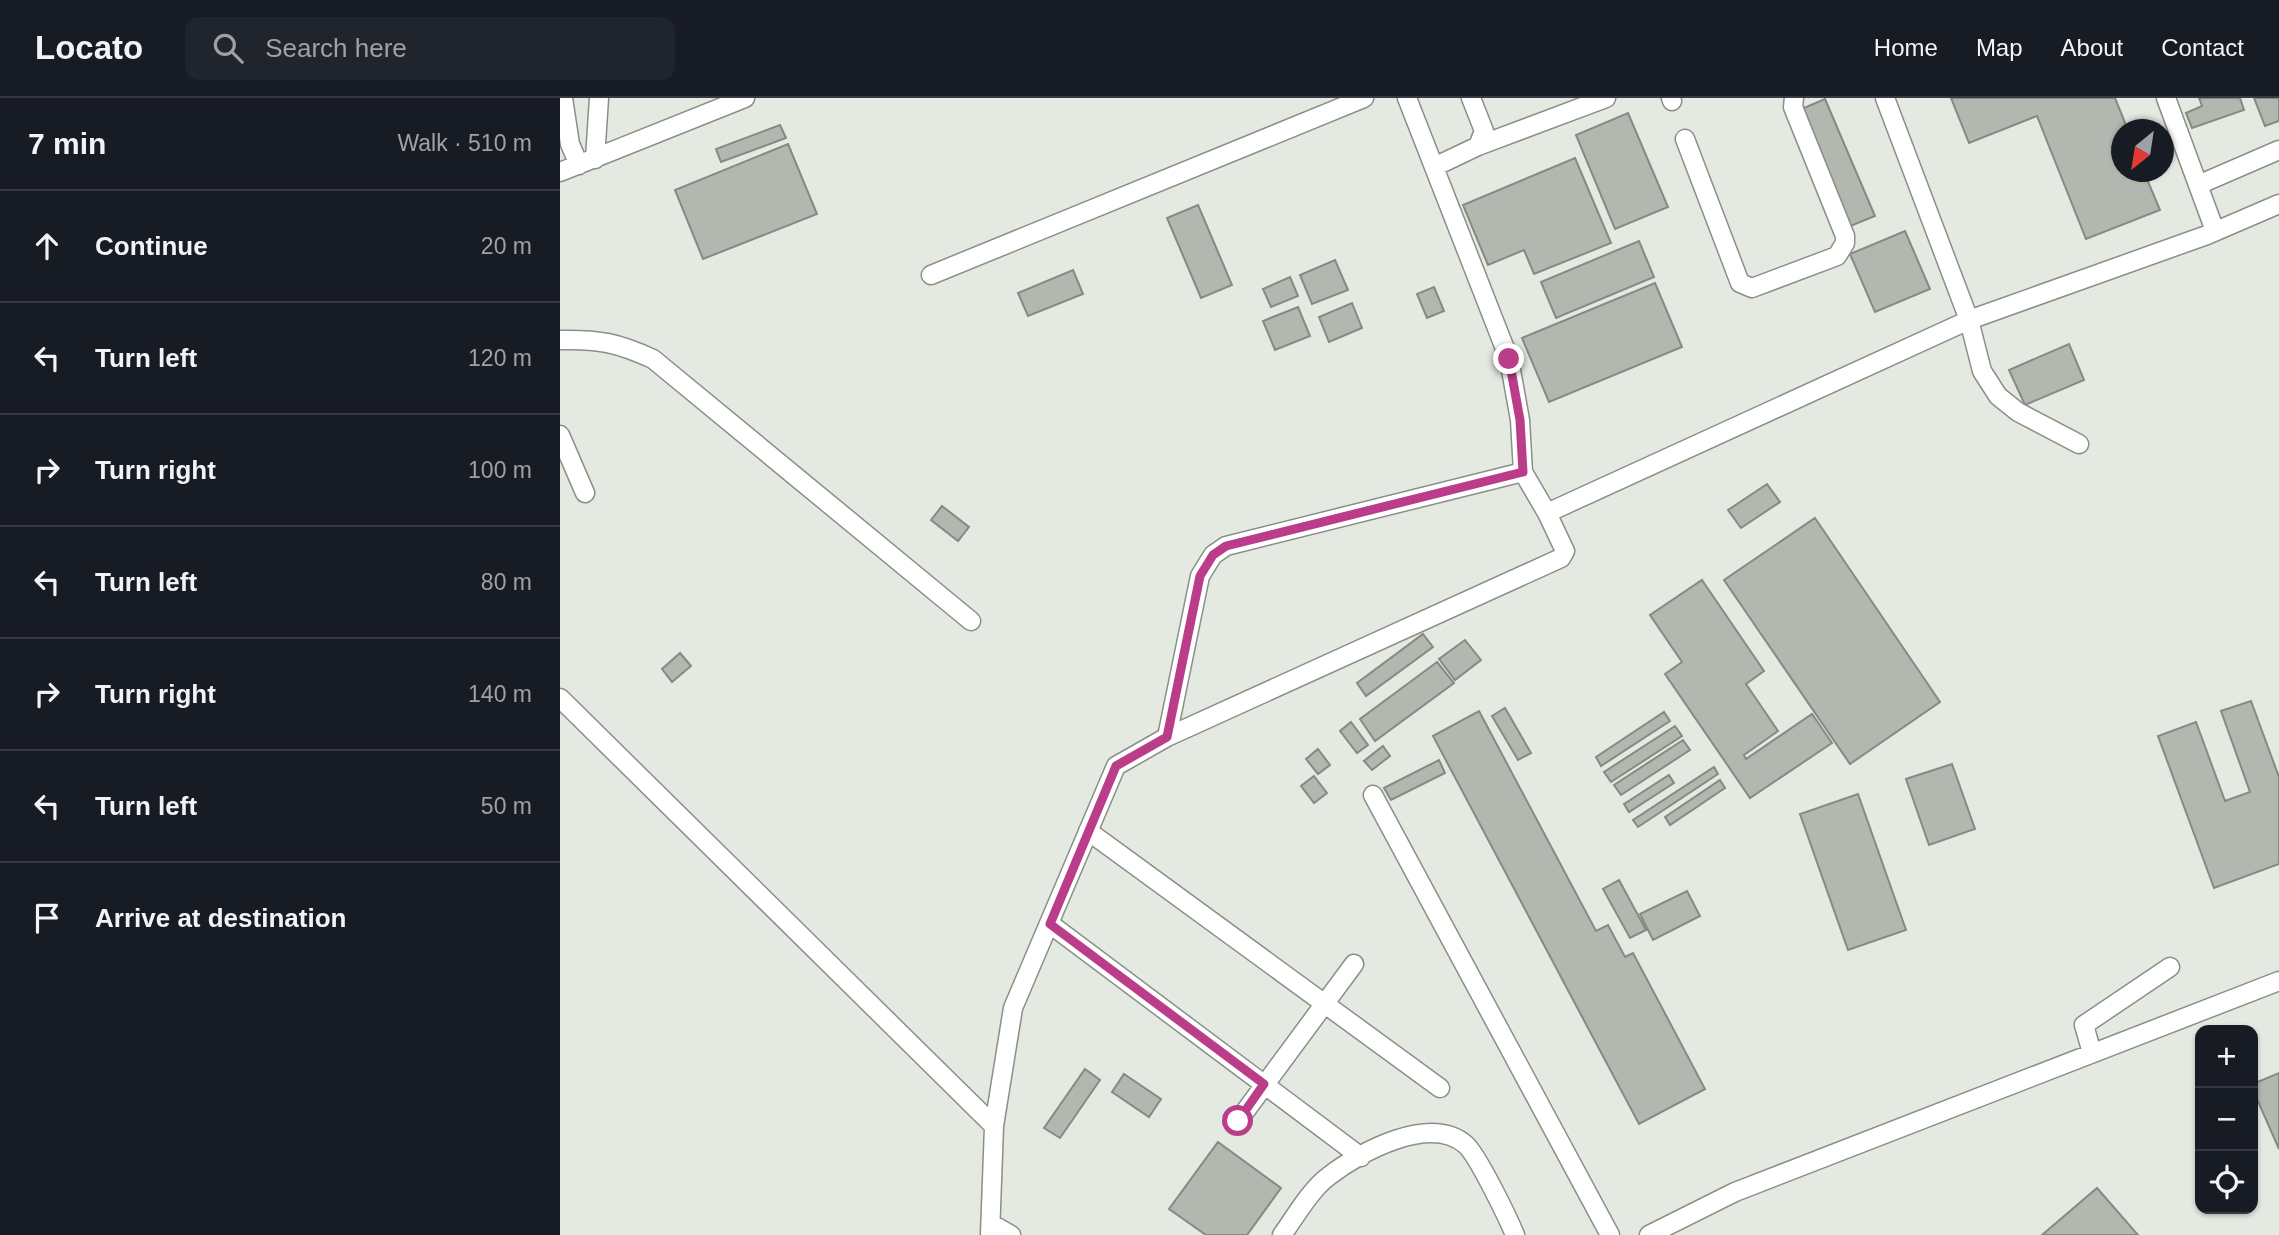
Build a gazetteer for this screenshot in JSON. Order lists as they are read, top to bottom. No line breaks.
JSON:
{"north":"bottom left","page":{"header":"Locato","search":"Search here","nav":["Home","Map","About","Contact"],"heading":["7 min","Walk · 510 m"],"list":[["Continue","20 m"],["Turn left","120 m"],["Turn right","100 m"],["Turn left","80 m"],["Turn right","140 m"],["Turn left","50 m"],"Arrive at destination"],"map_buttons":["+","−"]}}
